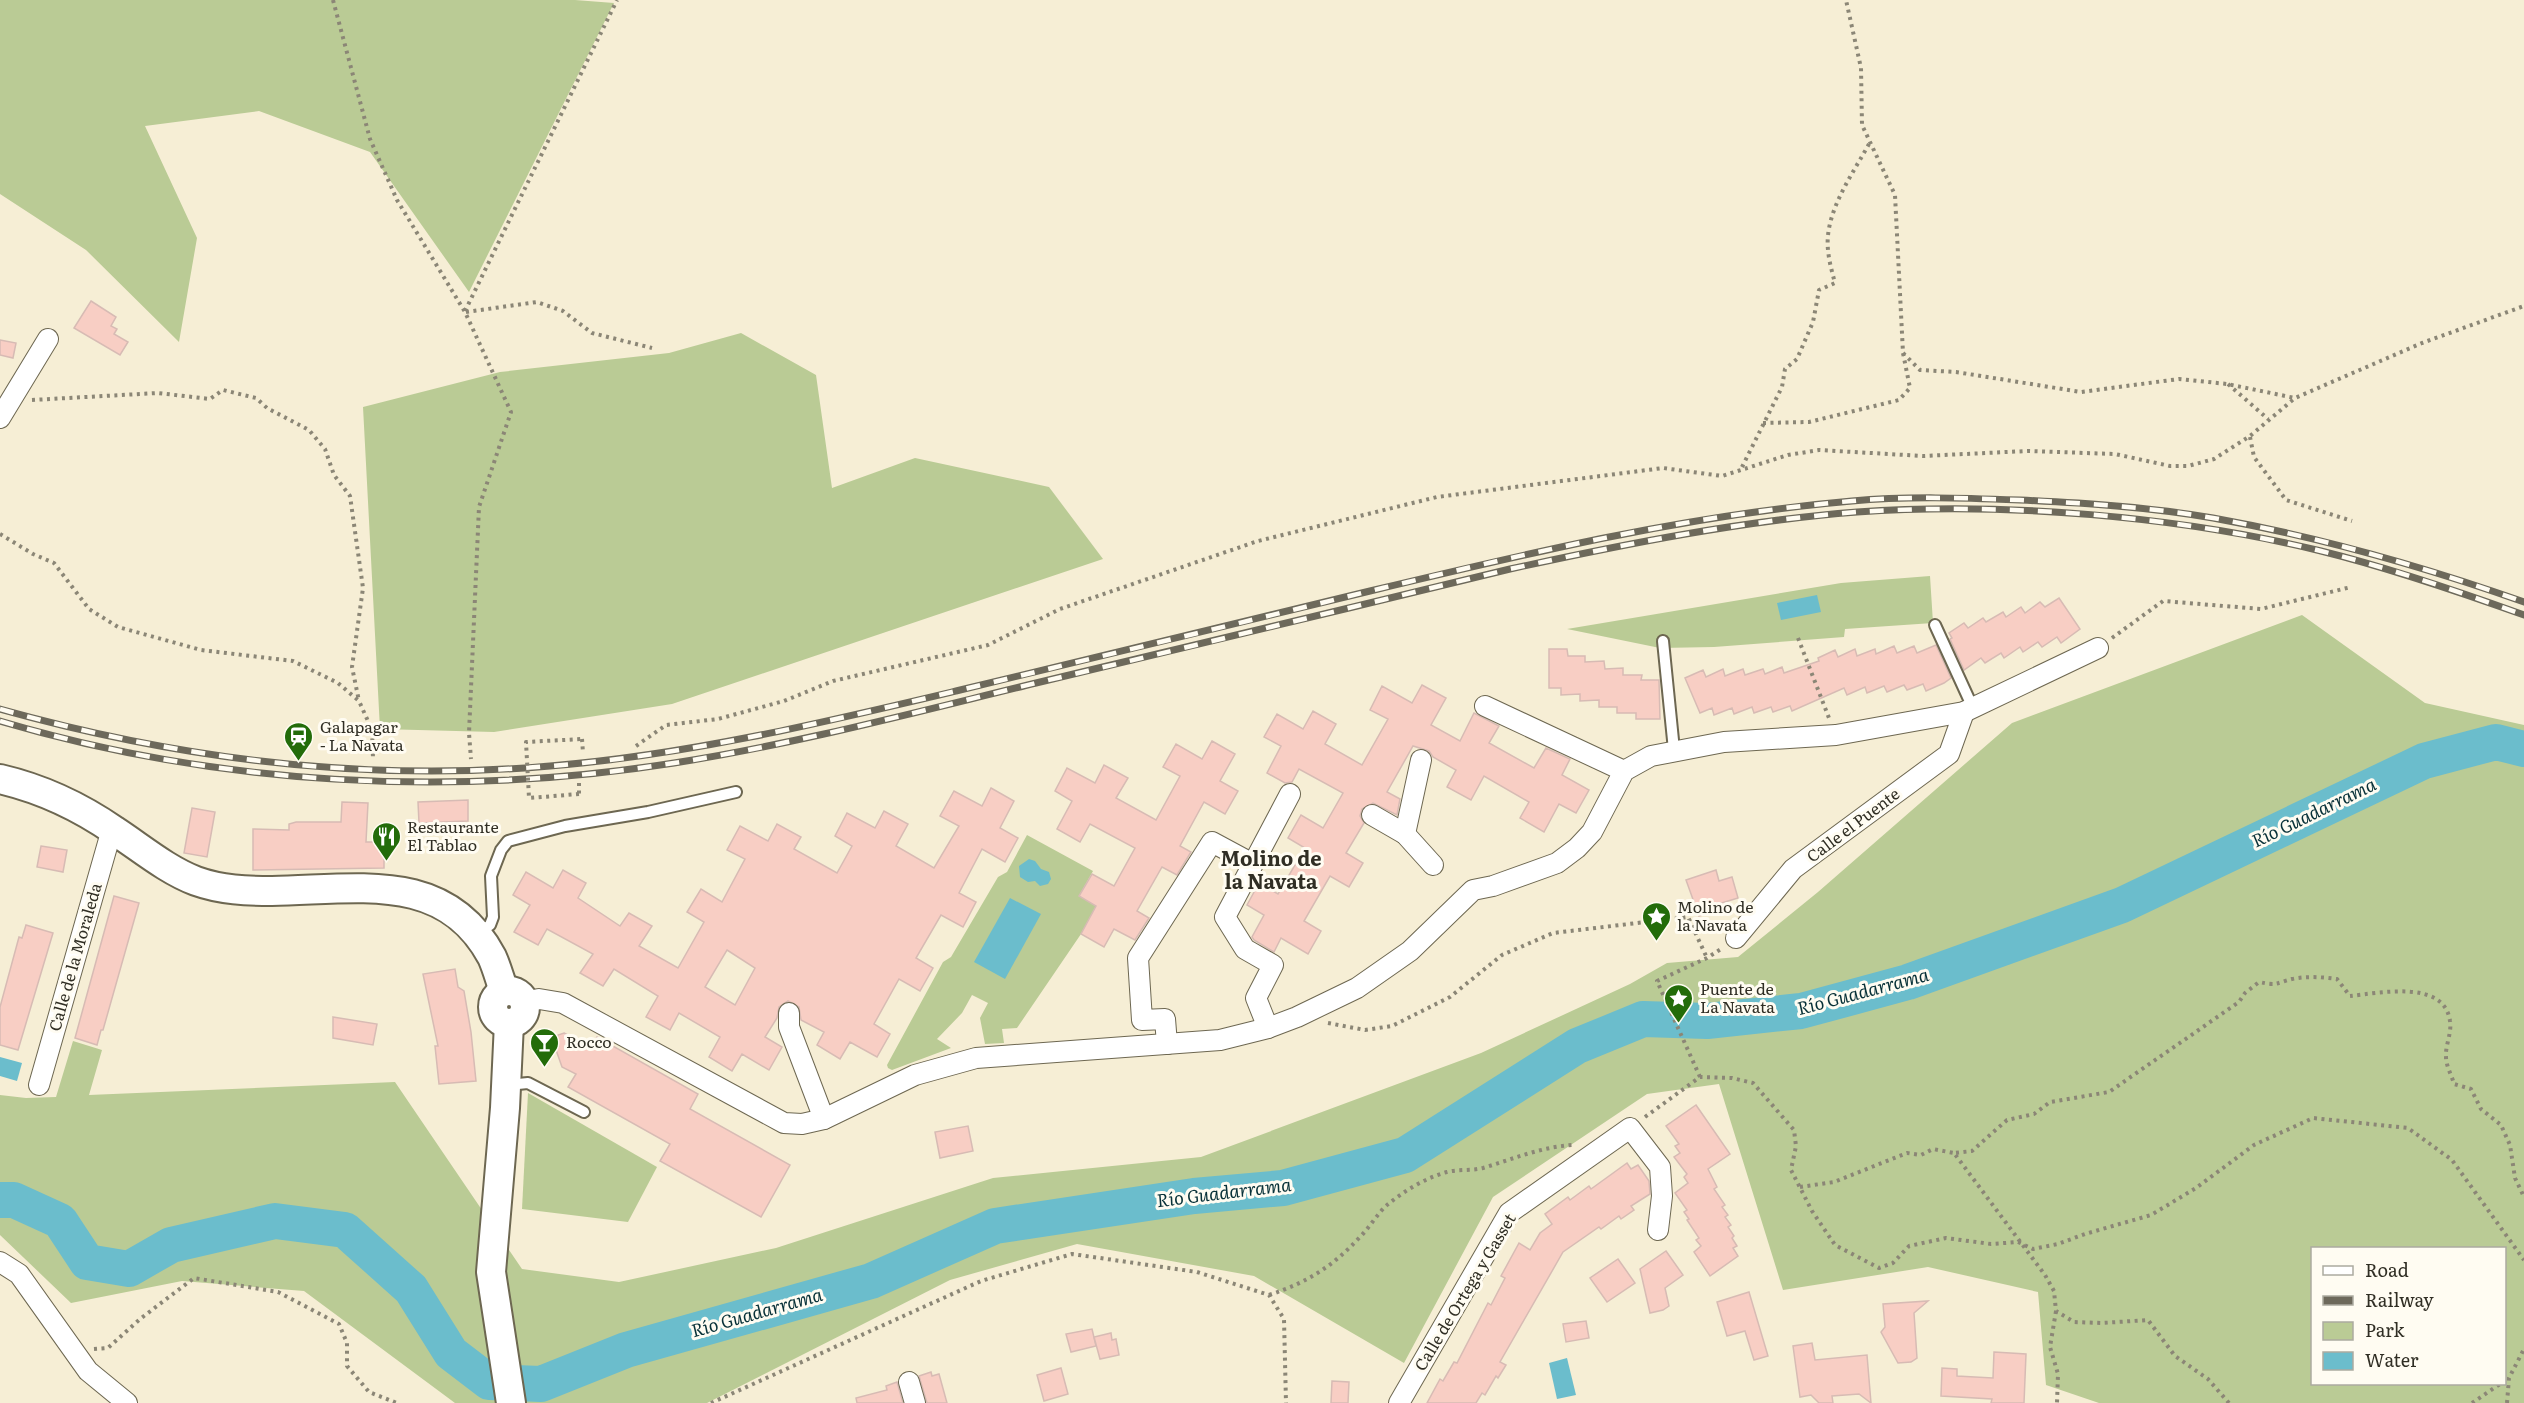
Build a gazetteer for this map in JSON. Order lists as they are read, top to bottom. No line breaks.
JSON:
{"streets":{"street":["Calle el Puente","Calle de la Moraleda","Calle de Ortega y Gasset"]},"districts":["Molino de la Navata"],"water":["Río Guadarrama"],"places":{"station":["Galapagar - La Navata"],"restaurant":["Restaurante El Tablao"],"place":["Molino de la Navata","Puente de La Navata"],"bar":["Rocco"]},"legend":["Road","Railway","Park","Water"]}
